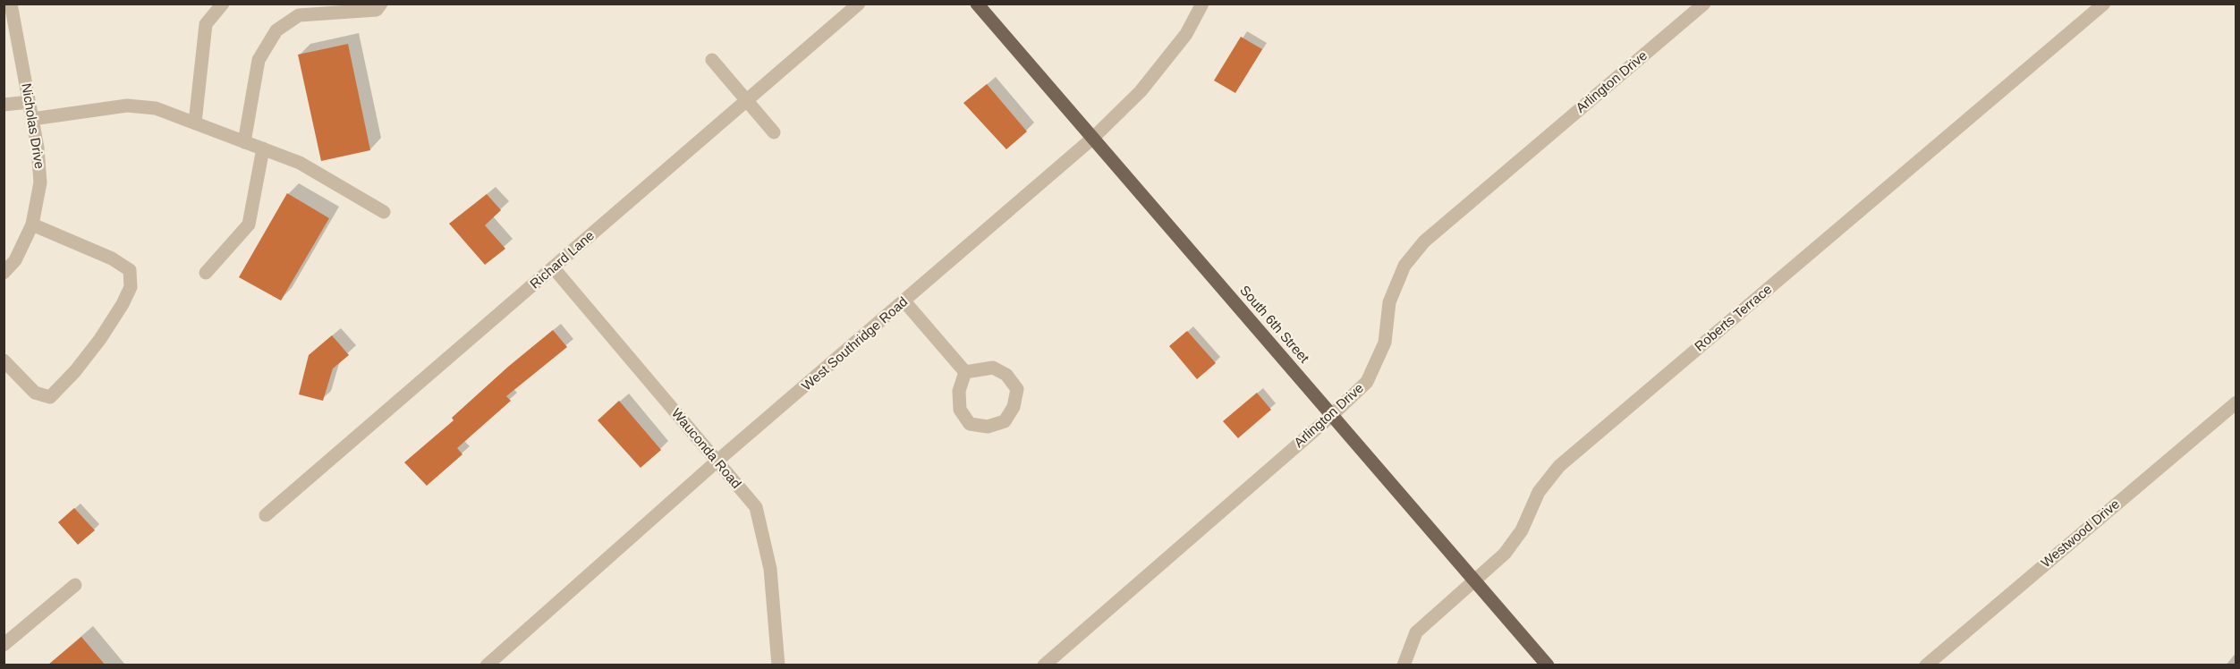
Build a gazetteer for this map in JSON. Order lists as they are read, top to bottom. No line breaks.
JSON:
{"streets":{"main road":["South 6th Street"],"street":["Arlington Drive","Nicholas Drive","Richard Lane","Roberts Terrace","West Southridge Road","Wauconda Road","Westwood Drive"]},"crossings":[["Arlington Drive","South 6th Street"],["Richard Lane","Wauconda Road"],["Roberts Terrace","South 6th Street"],["South 6th Street","West Southridge Road"],["West Southridge Road","Wauconda Road"]]}
